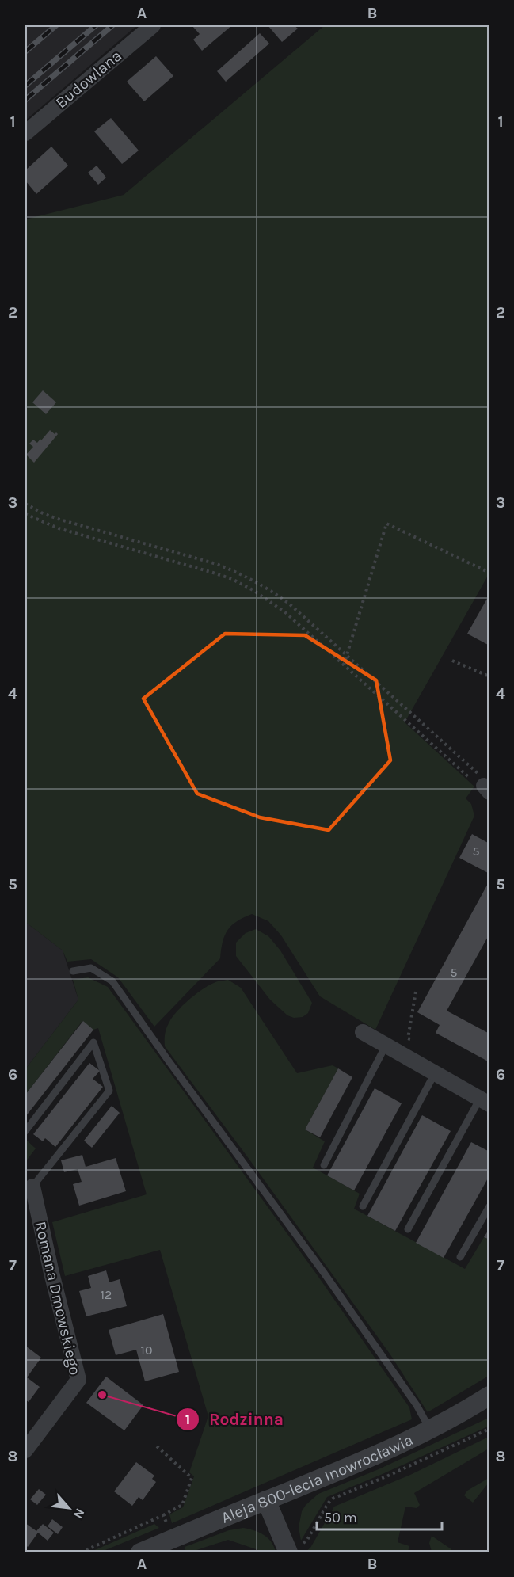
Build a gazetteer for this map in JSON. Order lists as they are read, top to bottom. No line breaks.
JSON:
{"streets":{"street":["Budowlana","Romana Dmowskiego","Aleja 800-lecia Inowrocławia"]},"places":["Rodzinna"],"house_numbers":["5","5","12","10"],"scale_bar":"50 m","north":"bottom right","grid":{"columns":["A","B"],"rows":["1","2","3","4","5","6","7","8"]}}
